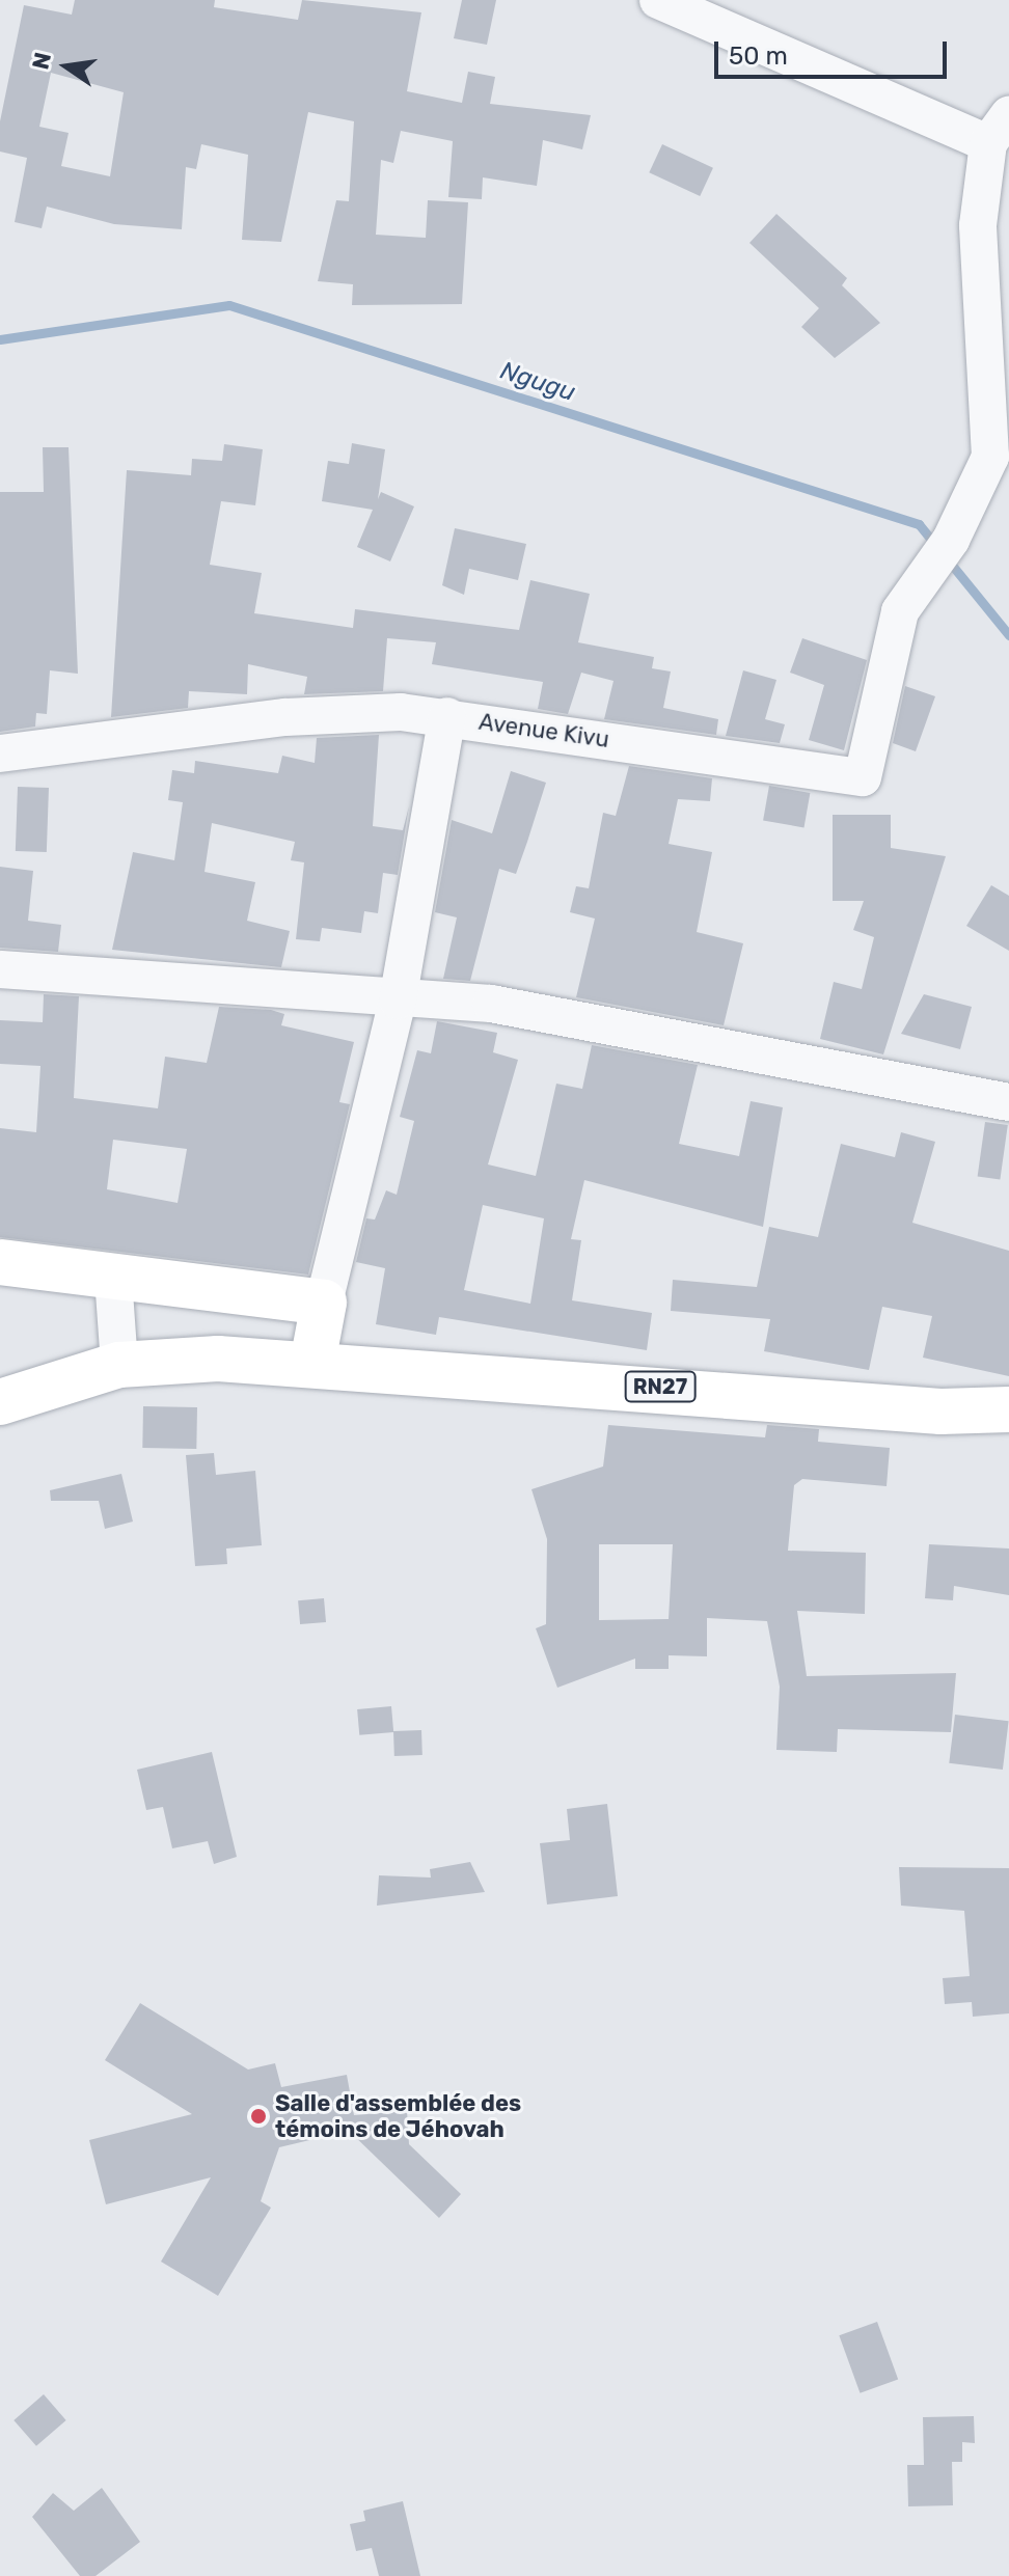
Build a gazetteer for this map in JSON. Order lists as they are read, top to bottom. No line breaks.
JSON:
{"streets":{"main road":["RN27"],"street":["Avenue Kivu"]},"water":["Ngugu"],"places":["Salle d'assemblée des témoins de Jéhovah"],"scale_bar":"50 m","north":"left"}
